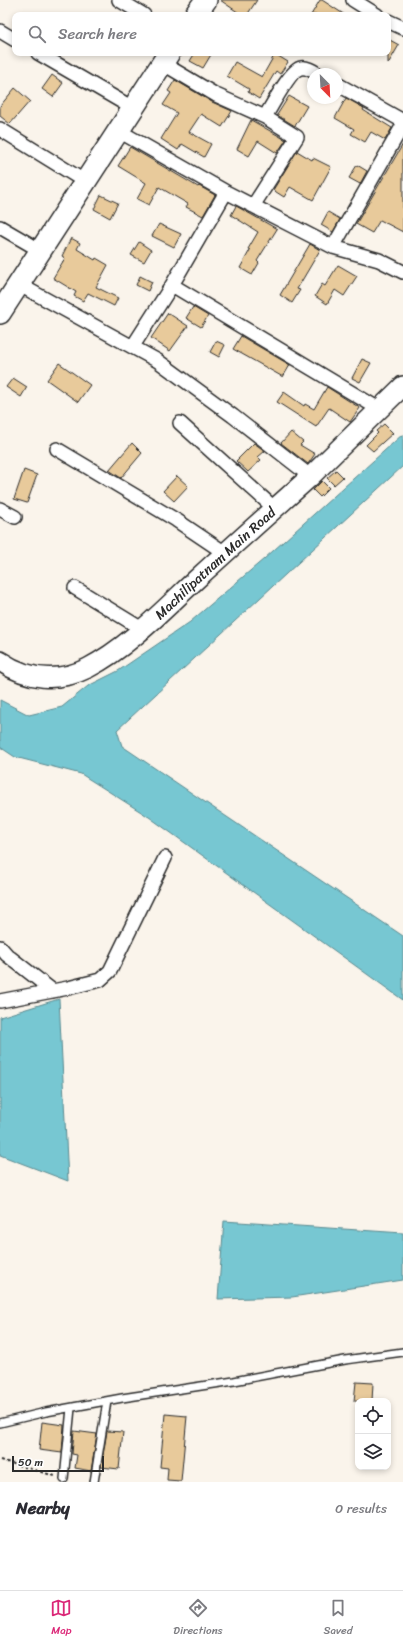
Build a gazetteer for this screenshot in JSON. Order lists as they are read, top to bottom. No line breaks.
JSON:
{"streets":{"main road":["Machilipatnam Main Road"]},"scale_bar":"50 m","north":"bottom right","page":{"search":"Search here","scale":"50 m","heading":["Nearby","0 results"],"nav":["Map","Directions","Saved"]}}
